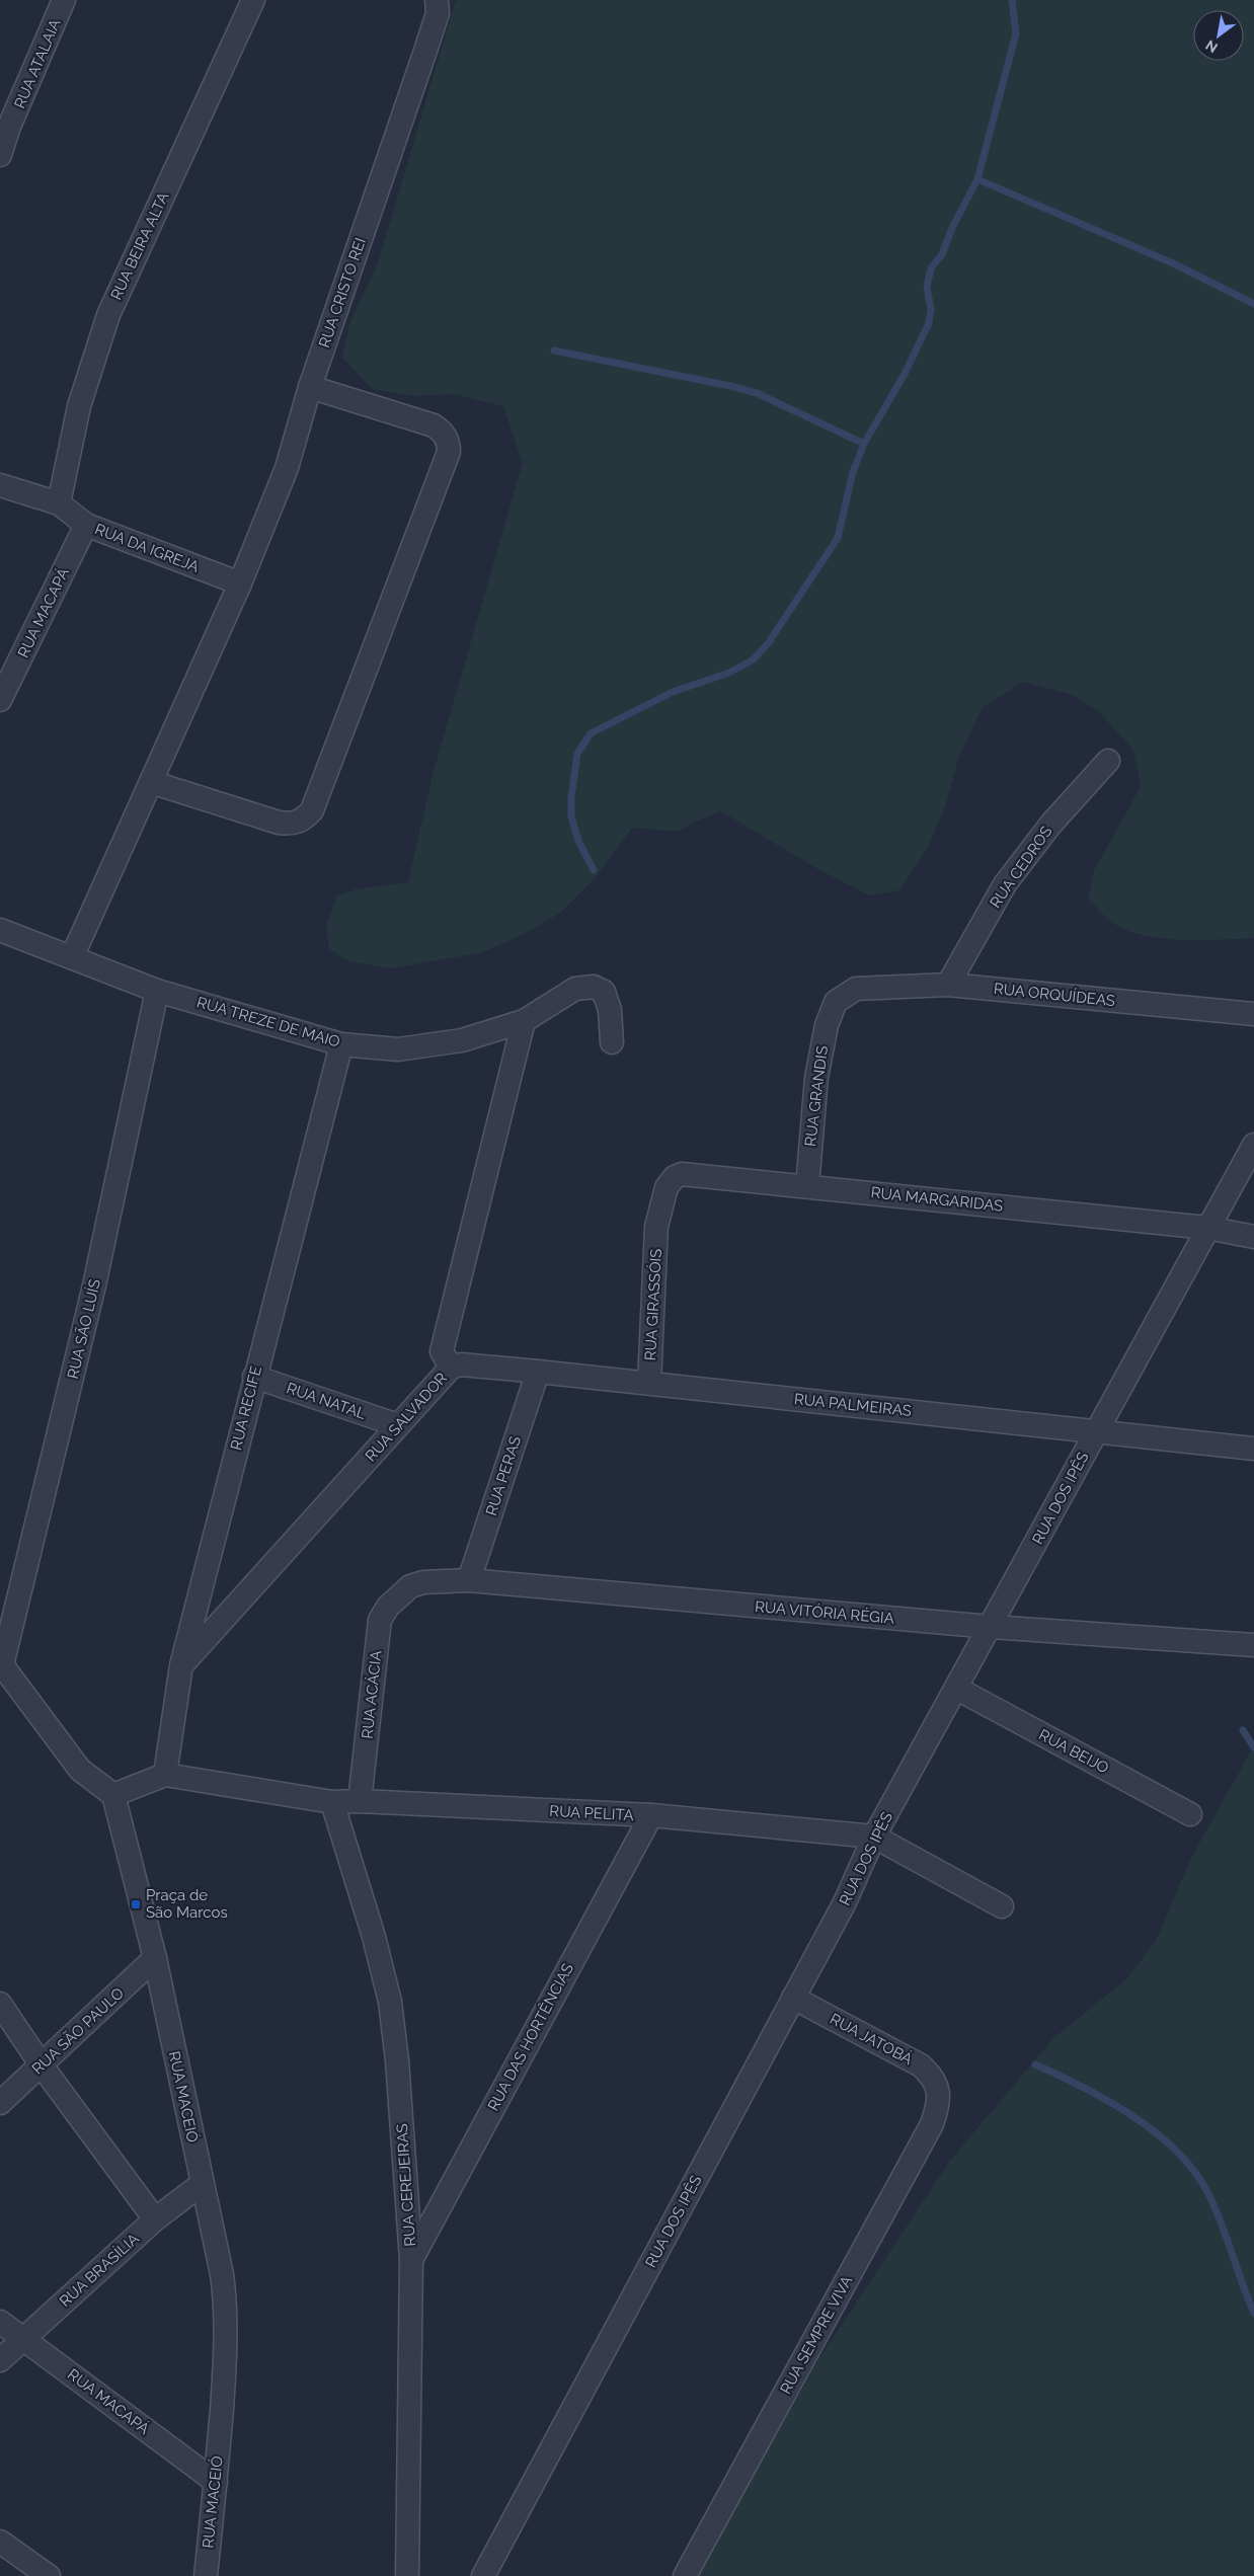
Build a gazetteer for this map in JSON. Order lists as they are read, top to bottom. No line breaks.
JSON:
{"streets":{"street":["RUA ATALAIA","RUA BEIRA ALTA","RUA CRISTO REI","RUA DA IGREJA","RUA MACAPÁ","RUA CEDROS","RUA ORQUÍDEAS","RUA TREZE DE MAIO","RUA GRANDIS","RUA MARGARIDAS","RUA GIRASSÓIS","RUA SÃO LUÍS","RUA NATAL","RUA PALMEIRAS","RUA RECIFE","RUA SALVADOR","RUA PERAS","RUA DOS IPÊS","RUA VITÓRIA RÉGIA","RUA ACÁCIA","RUA BEIJO","RUA PELITA","RUA SÃO PAULO","RUA DAS HORTÊNCIAS","RUA JATOBÁ","RUA MACEIÓ","RUA CEREJEIRAS","RUA BRASÍLIA","RUA SEMPRE VIVA"]},"crossings":[["RUA BEIRA ALTA","RUA DA IGREJA"],["RUA CRISTO REI","RUA DA IGREJA"],["RUA CRISTO REI","RUA TREZE DE MAIO"],["RUA DA IGREJA","RUA MACAPÁ"],["RUA MACAPÁ","RUA MACEIÓ"],["RUA MACAPÁ","RUA BRASÍLIA"],["RUA CEDROS","RUA ORQUÍDEAS"],["RUA ORQUÍDEAS","RUA GRANDIS"],["RUA TREZE DE MAIO","RUA SÃO LUÍS"],["RUA TREZE DE MAIO","RUA RECIFE"],["RUA TREZE DE MAIO","RUA SALVADOR"],["RUA GRANDIS","RUA MARGARIDAS"],["RUA MARGARIDAS","RUA GIRASSÓIS"],["RUA MARGARIDAS","RUA DOS IPÊS"],["RUA GIRASSÓIS","RUA PALMEIRAS"],["RUA NATAL","RUA RECIFE"],["RUA NATAL","RUA SALVADOR"],["RUA PALMEIRAS","RUA SALVADOR"],["RUA PALMEIRAS","RUA PERAS"],["RUA PALMEIRAS","RUA DOS IPÊS"],["RUA RECIFE","RUA SALVADOR"],["RUA RECIFE","RUA PELITA"],["RUA PERAS","RUA VITÓRIA RÉGIA"],["RUA DOS IPÊS","RUA VITÓRIA RÉGIA"],["RUA DOS IPÊS","RUA BEIJO"],["RUA DOS IPÊS","RUA PELITA"],["RUA DOS IPÊS","RUA JATOBÁ"],["RUA VITÓRIA RÉGIA","RUA ACÁCIA"],["RUA ACÁCIA","RUA PELITA"],["RUA PELITA","RUA DAS HORTÊNCIAS"],["RUA PELITA","RUA CEREJEIRAS"],["RUA SÃO PAULO","RUA MACEIÓ"],["RUA DAS HORTÊNCIAS","RUA CEREJEIRAS"],["RUA JATOBÁ","RUA SEMPRE VIVA"],["RUA MACEIÓ","RUA BRASÍLIA"]],"places":{"transit":["Praça de São Marcos"]},"north":"bottom left"}
